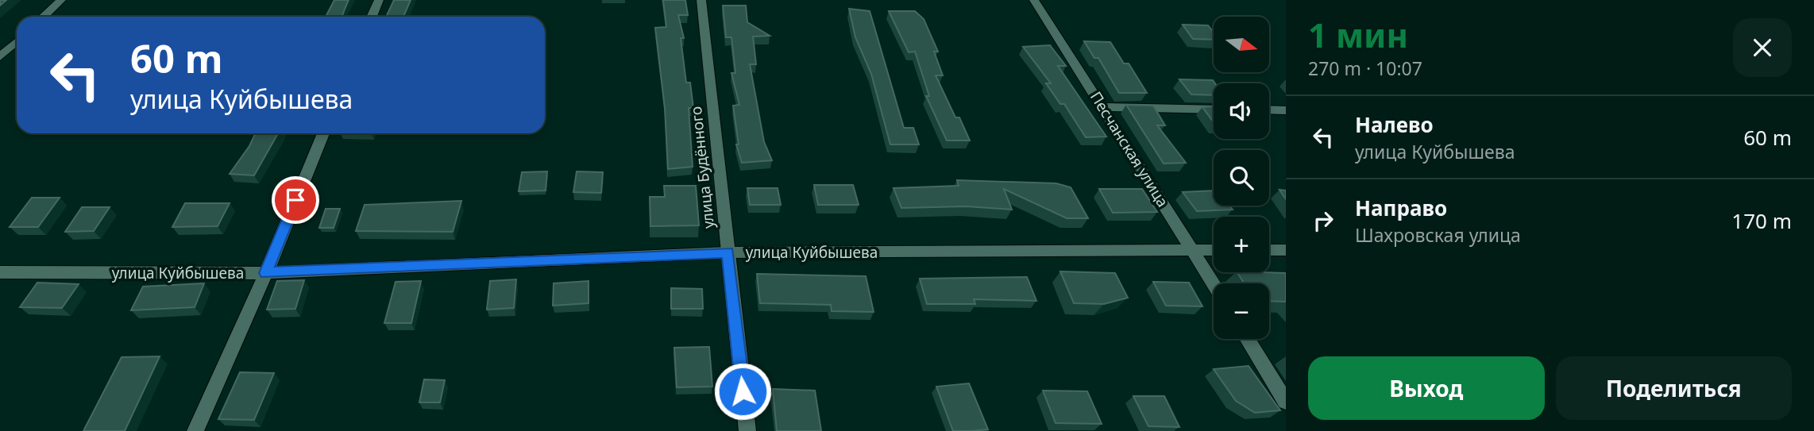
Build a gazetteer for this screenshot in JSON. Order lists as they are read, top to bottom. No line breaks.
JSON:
{"streets":{"street":["Песчанская улица","улица Будённого","улица Куйбышева"]},"crossings":[["Песчанская улица","улица Куйбышева"],["улица Будённого","улица Куйбышева"]],"north":"right","page":{"heading":["1 мин","270 m · 10:07"],"map_buttons":["+","−"],"turn":["60 m","улица Куйбышева"],"list":[{"name":"Налево","note":"улица Куйбышева","value":"60 m"},{"name":"Направо","note":"Шахровская улица","value":"170 m"}],"buttons":["Выход","Поделиться"]}}
